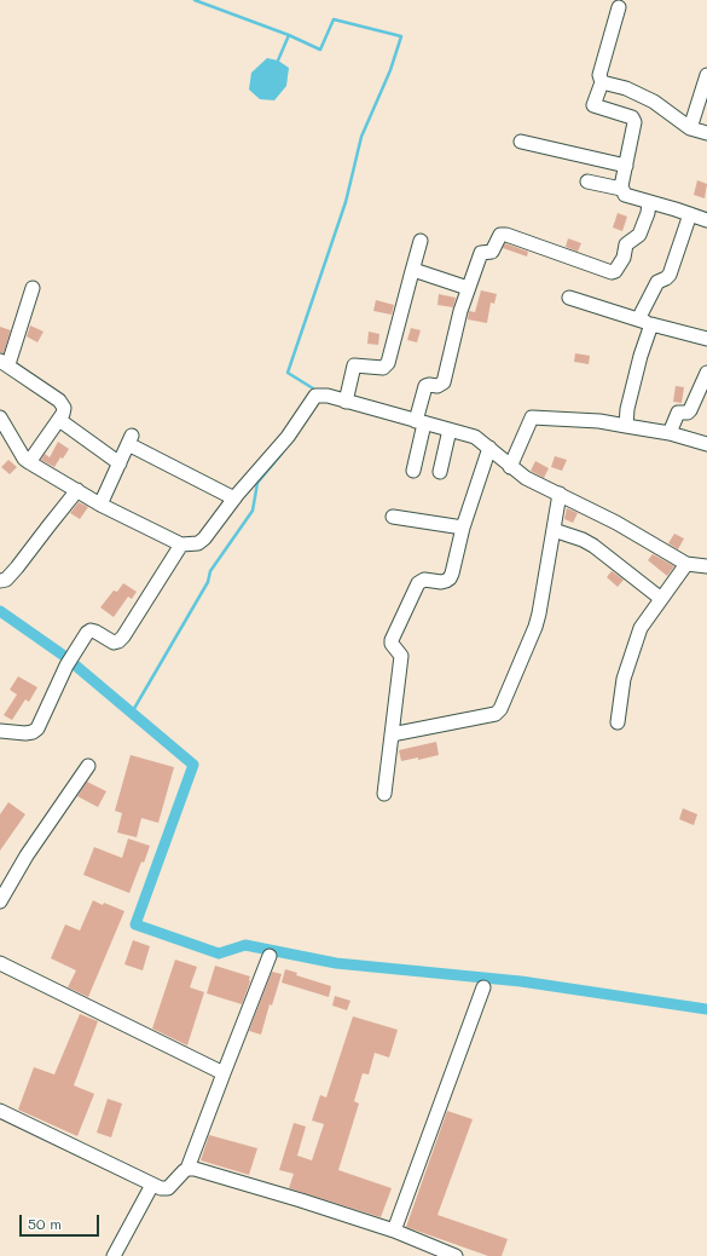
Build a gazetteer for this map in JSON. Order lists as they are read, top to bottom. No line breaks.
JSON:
{"scale_bar":"50 m"}
